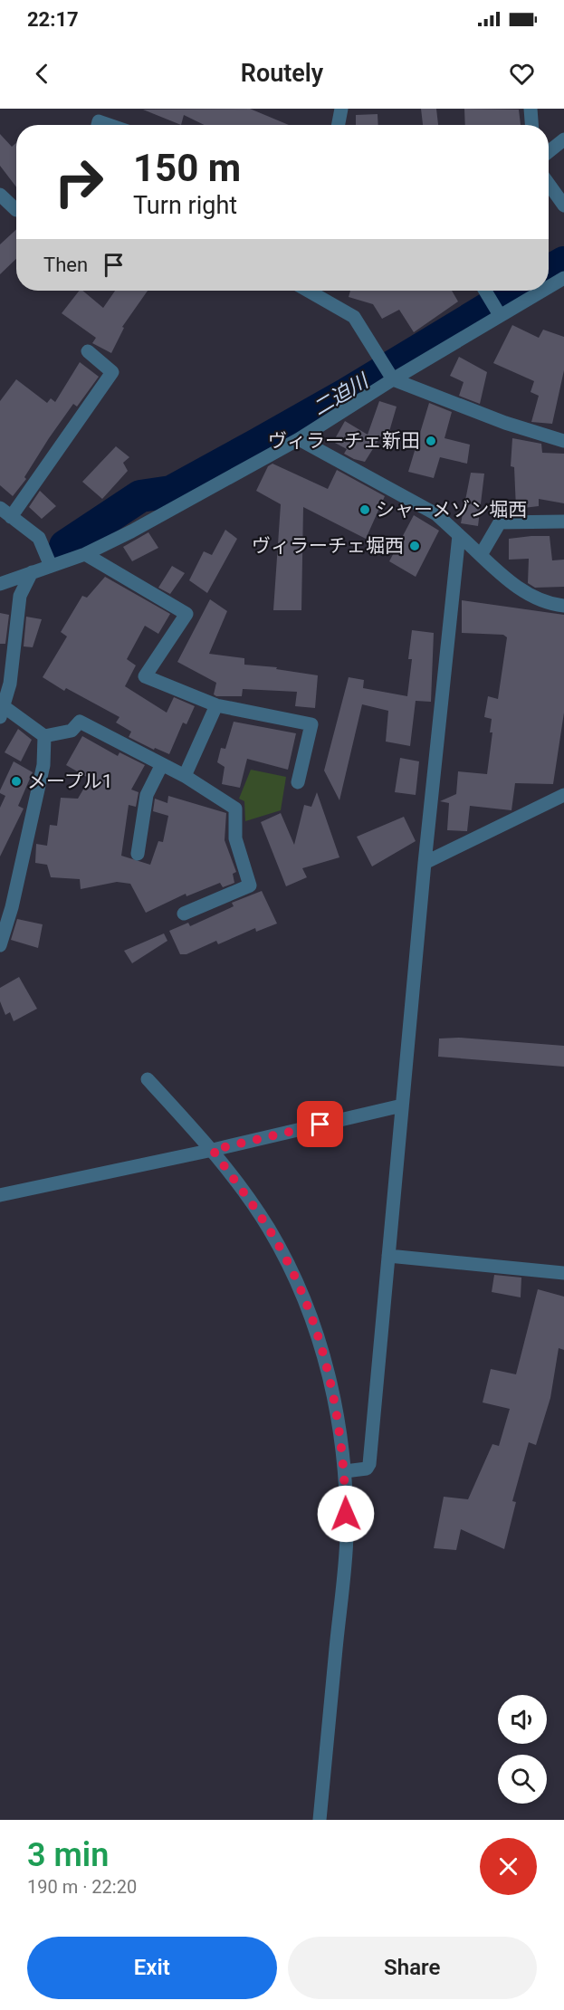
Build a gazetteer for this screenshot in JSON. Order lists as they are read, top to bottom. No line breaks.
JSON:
{"water":["二迫川"],"places":["ヴィラーチェ新田","シャーメゾン堀西","ヴィラーチェ堀西","メープル1"],"page":{"status":"22:17","header":"Routely","turn":["150 m","Turn right"],"then":"Then","heading":["3 min","190 m · 22:20"],"buttons":["Exit","Share"]}}
